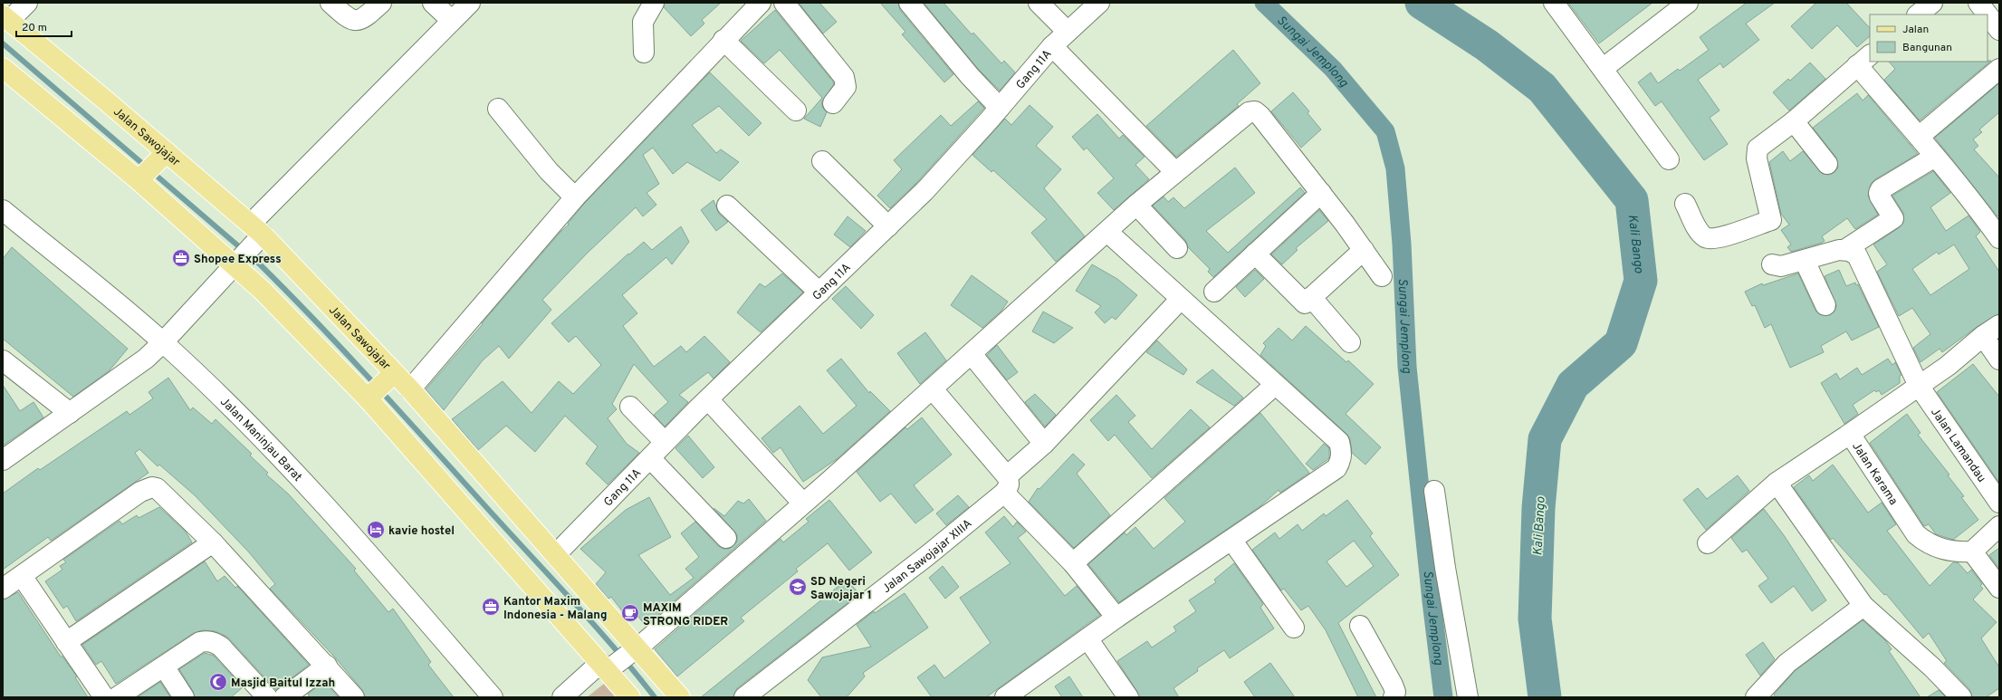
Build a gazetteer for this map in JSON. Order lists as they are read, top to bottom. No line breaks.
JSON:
{"streets":{"main road":["Jalan Sawojajar"],"street":["Gang 11A","Jalan Maninjau Barat","Jalan Lamandau","Jalan Karama","Jalan Sawojajar XIIIA"]},"crossings":[["Gang 11A","Jalan Sawojajar"]],"water":["Sungai Jemplong","Kali Bango"],"places":{"office":["Shopee Express","Kantor Maxim Indonesia - Malang"],"hotel":["kavie hostel"],"school or university":["SD Negeri Sawojajar 1"],"cafe":["MAXIM STRONG RIDER"],"mosque":["Masjid Baitul Izzah"]},"legend":["Jalan","Bangunan"],"scale_bar":"20 m"}
